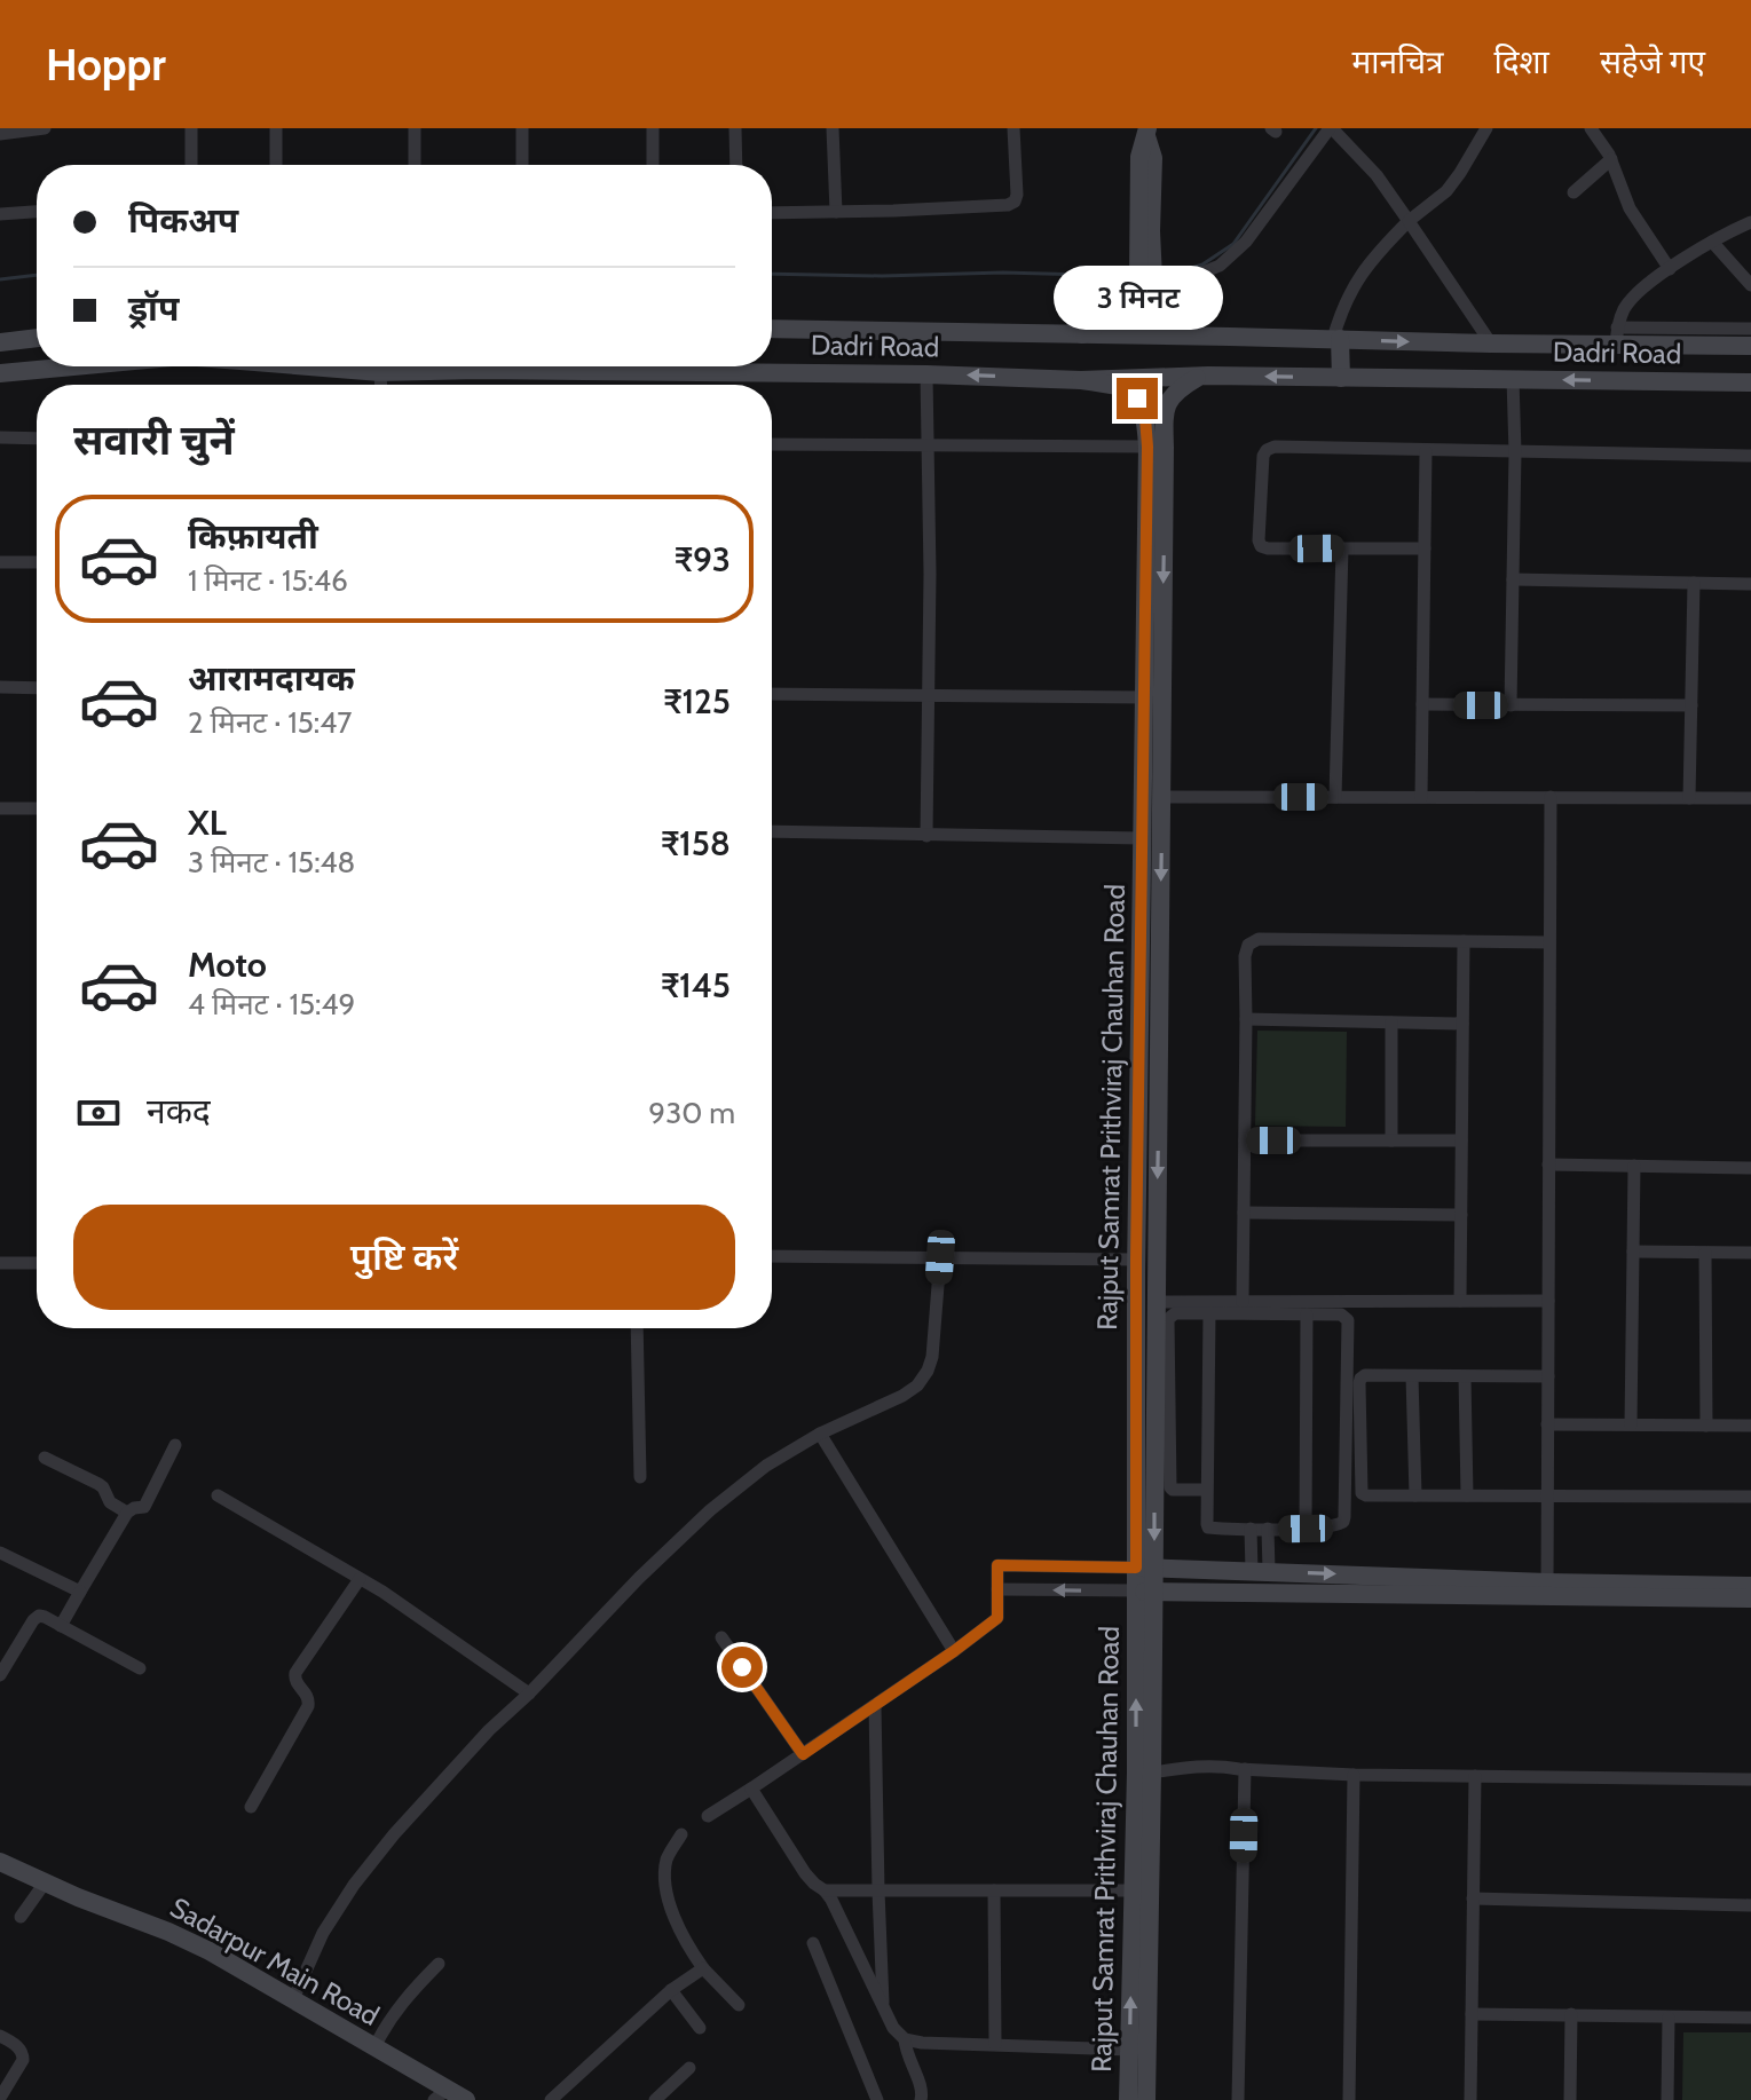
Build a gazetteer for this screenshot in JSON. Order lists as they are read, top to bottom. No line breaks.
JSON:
{"streets":{"street":["Dadri Road","Rajput Samrat Prithviraj Chauhan Road","Sadarpur Main Road"]},"crossings":[["Dadri Road","Rajput Samrat Prithviraj Chauhan Road"]],"page":{"header":"Hoppr","nav":["मानचित्र","दिशा","सहेजे गए"],"banner":["पिकअप","ड्रॉप"],"bubble":"3 मिनट","heading":"सवारी चुनें","list":[{"name":"किफ़ायती","note":"1 मिनट · 15:46","value":"₹93"},{"name":"आरामदायक","note":"2 मिनट · 15:47","value":"₹125"},{"name":"XL","note":"3 मिनट · 15:48","value":"₹158"},{"name":"Moto","note":"4 मिनट · 15:49","value":"₹145"}],"pay":["नकद","930 m"],"buttons":"पुष्टि करें"}}
